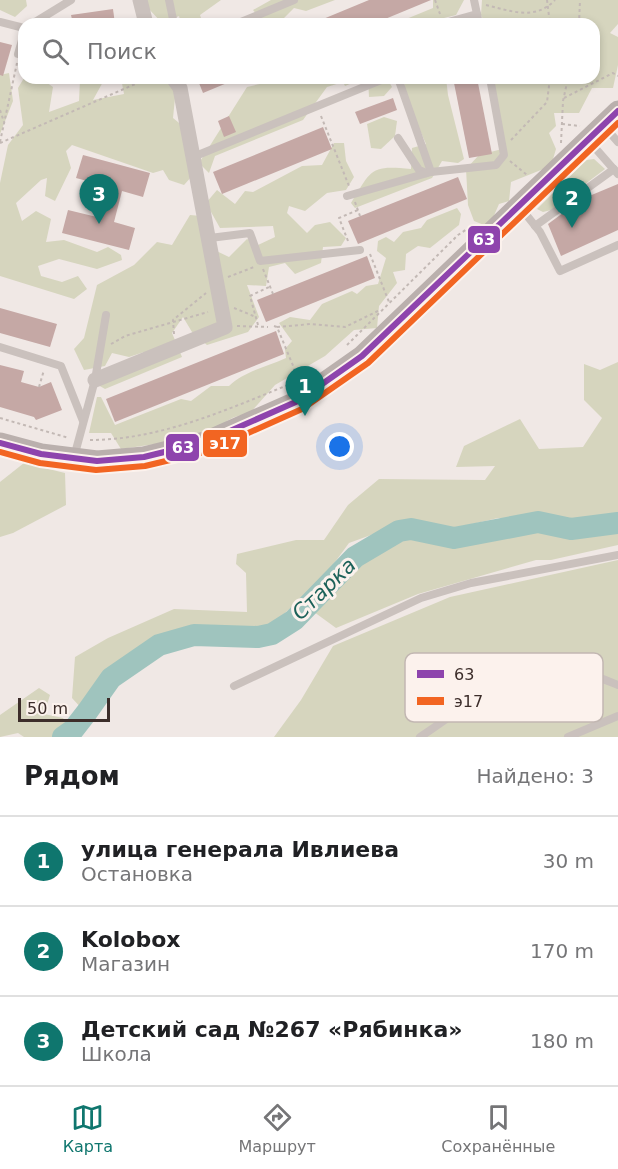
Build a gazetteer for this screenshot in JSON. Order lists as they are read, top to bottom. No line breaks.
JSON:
{"water":["Старка"],"lines":["transit line 63","transit line э17"],"legend":["63","э17"],"scale_bar":"50 m","page":{"search":"Поиск","pins":["3","2","1"],"scale":"50 m","heading":["Рядом","Найдено: 3"],"list":[{"mark":"1","name":"улица генерала Ивлиева","note":"Остановка","value":"30 m"},{"mark":"2","name":"Kolobox","note":"Магазин","value":"170 m"},{"mark":"3","name":"Детский сад №267 «Рябинка»","note":"Школа","value":"180 m"}],"nav":["Карта","Маршрут","Сохранённые"]}}
